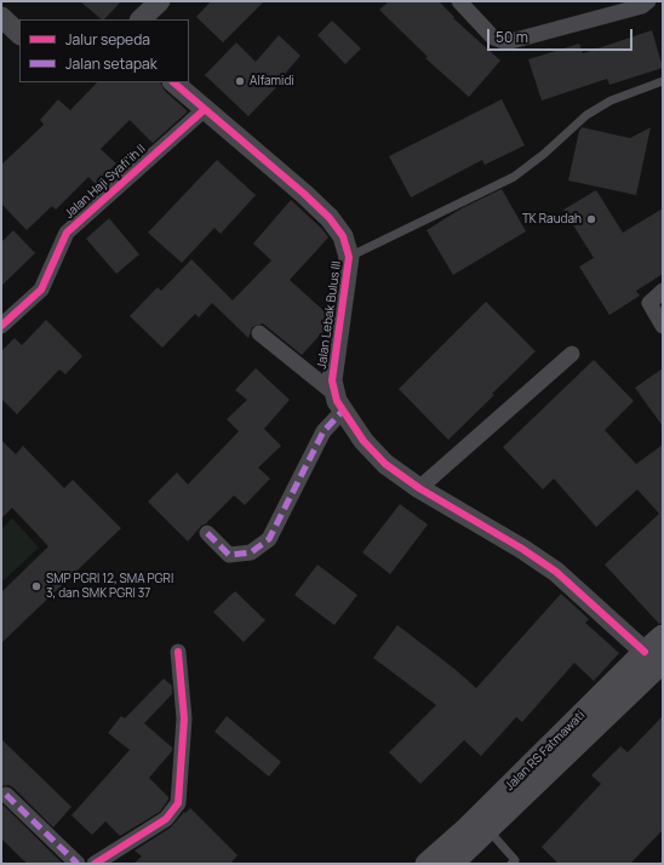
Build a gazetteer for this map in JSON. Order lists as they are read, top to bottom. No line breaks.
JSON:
{"streets":{"main road":["Jalan RS Fatmawati"],"street":["Jalan Haji Syafi'ih II","Jalan Lebak Bulus III"]},"crossings":[["Jalan Haji Syafi'ih II","Jalan Lebak Bulus III"]],"places":["Alfamidi","TK Raudah","SMP PGRI 12, SMA PGRI 3, dan SMK PGRI 37"],"legend":["Jalur sepeda","Jalan setapak"],"scale_bar":"50 m"}
